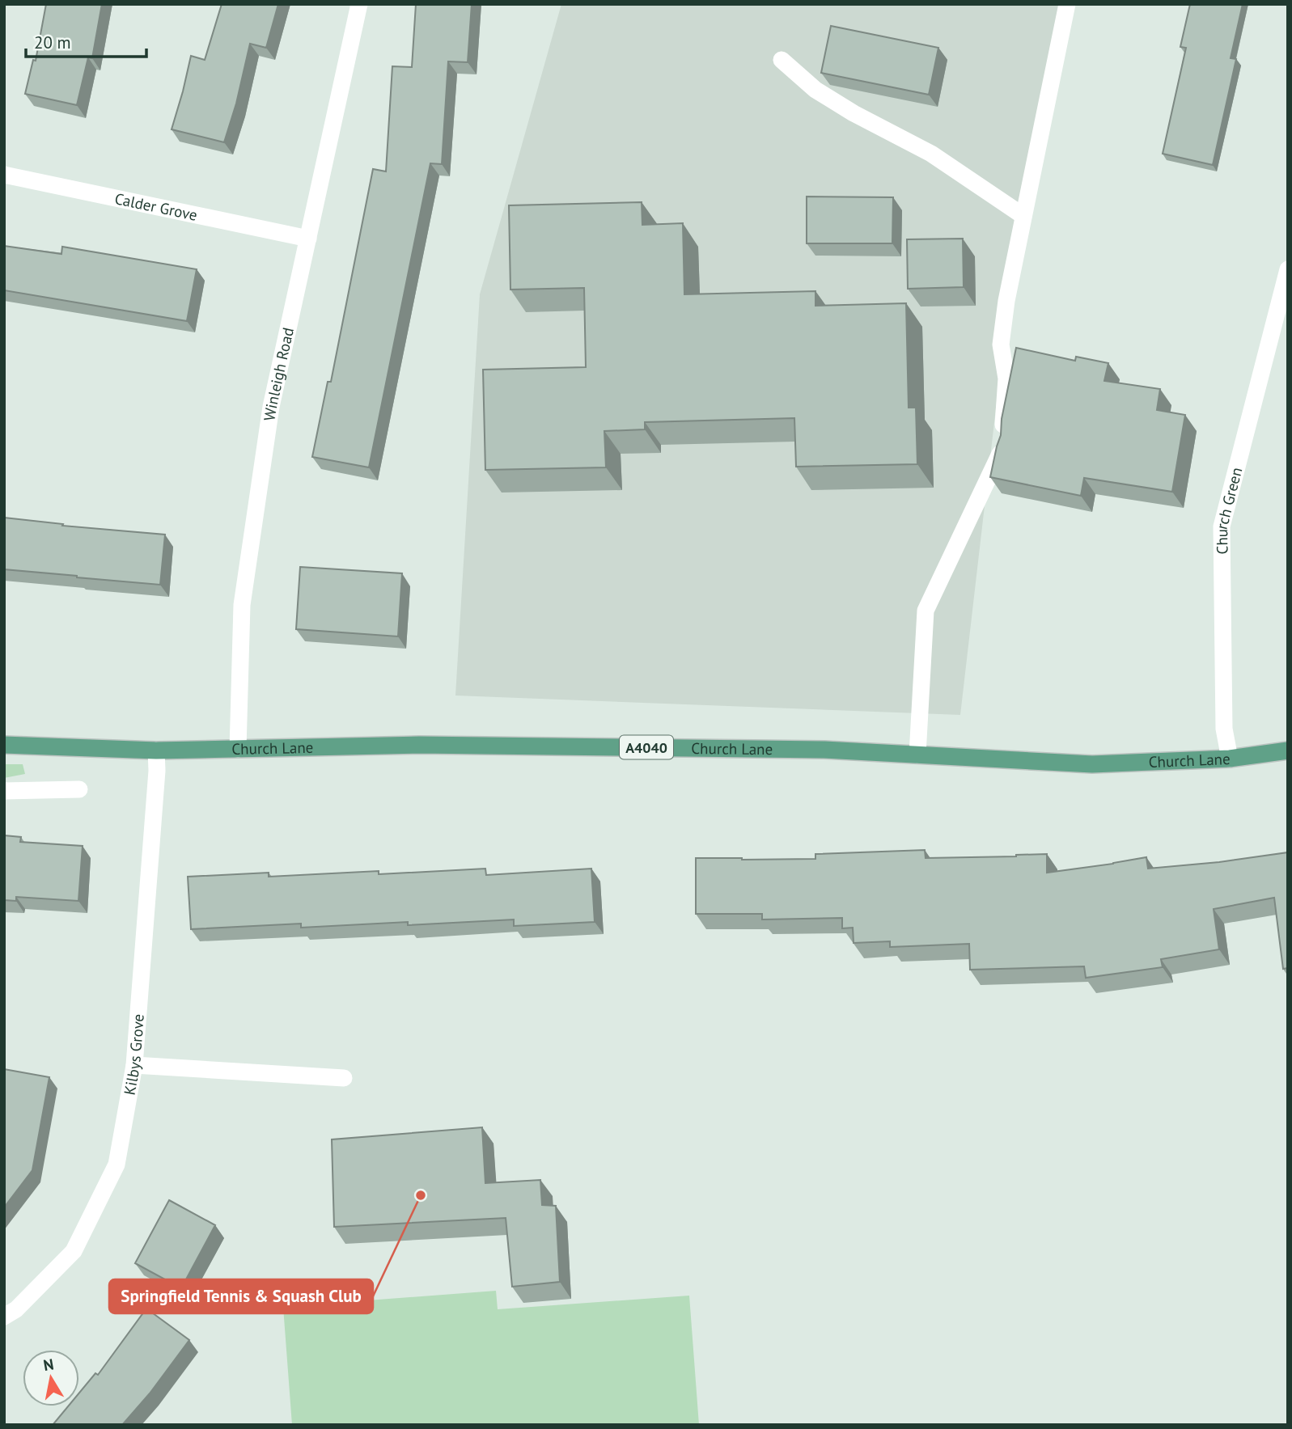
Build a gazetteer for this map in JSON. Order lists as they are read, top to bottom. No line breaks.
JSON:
{"streets":{"main road":["A4040","Church Lane"],"street":["Calder Grove","Winleigh Road","Church Green","Kilbys Grove"]},"crossings":[["Calder Grove","Winleigh Road"],["Winleigh Road","Church Lane"],["Church Green","Church Lane"],["Church Lane","Kilbys Grove"]],"places":["Springfield Tennis & Squash Club"],"scale_bar":"20 m","north":"top"}
